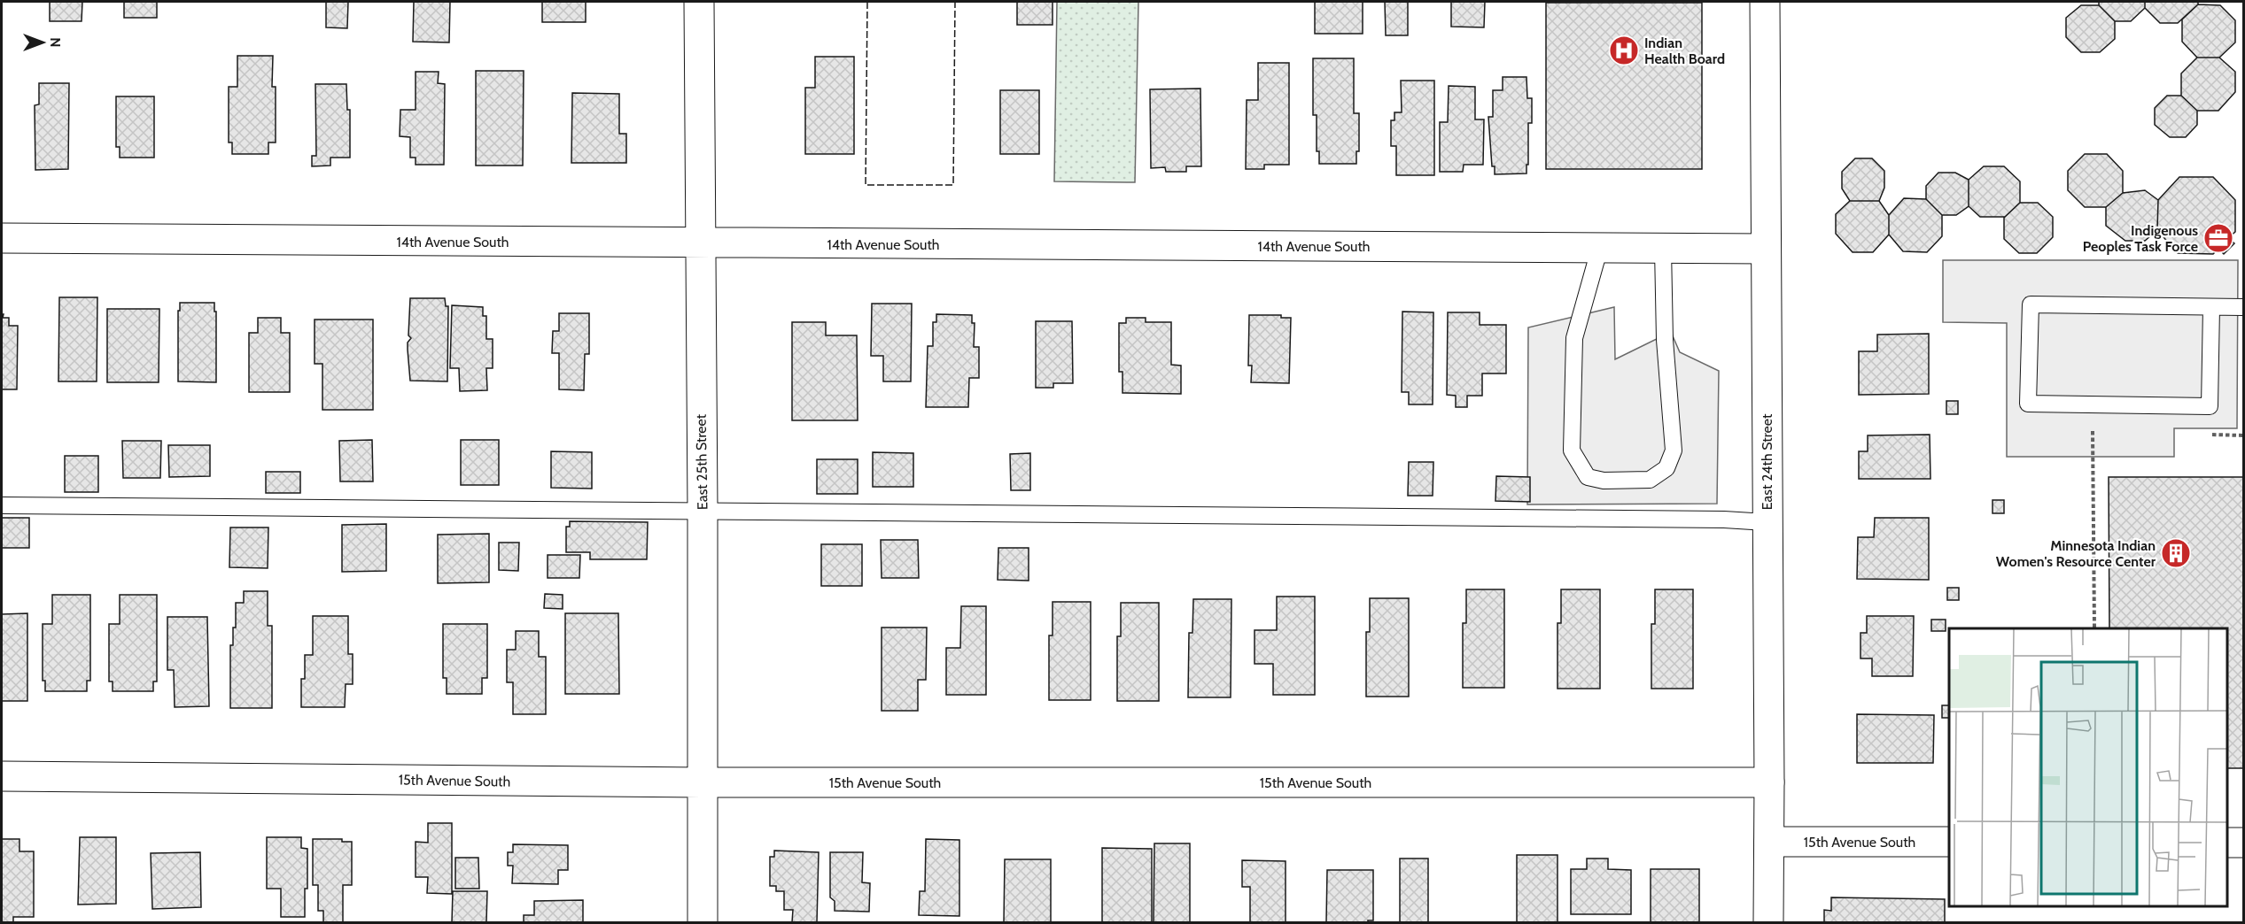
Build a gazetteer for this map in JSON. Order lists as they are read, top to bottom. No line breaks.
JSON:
{"streets":{"street":["14th Avenue South","East 25th Street","East 24th Street","15th Avenue South"]},"crossings":[["14th Avenue South","East 25th Street"],["14th Avenue South","East 24th Street"],["East 25th Street","15th Avenue South"],["East 24th Street","15th Avenue South"]],"places":{"hospital":["Indian Health Board"],"office":["Indigenous Peoples Task Force"],"building":["Minnesota Indian Women's Resource Center"]},"north":"right"}
